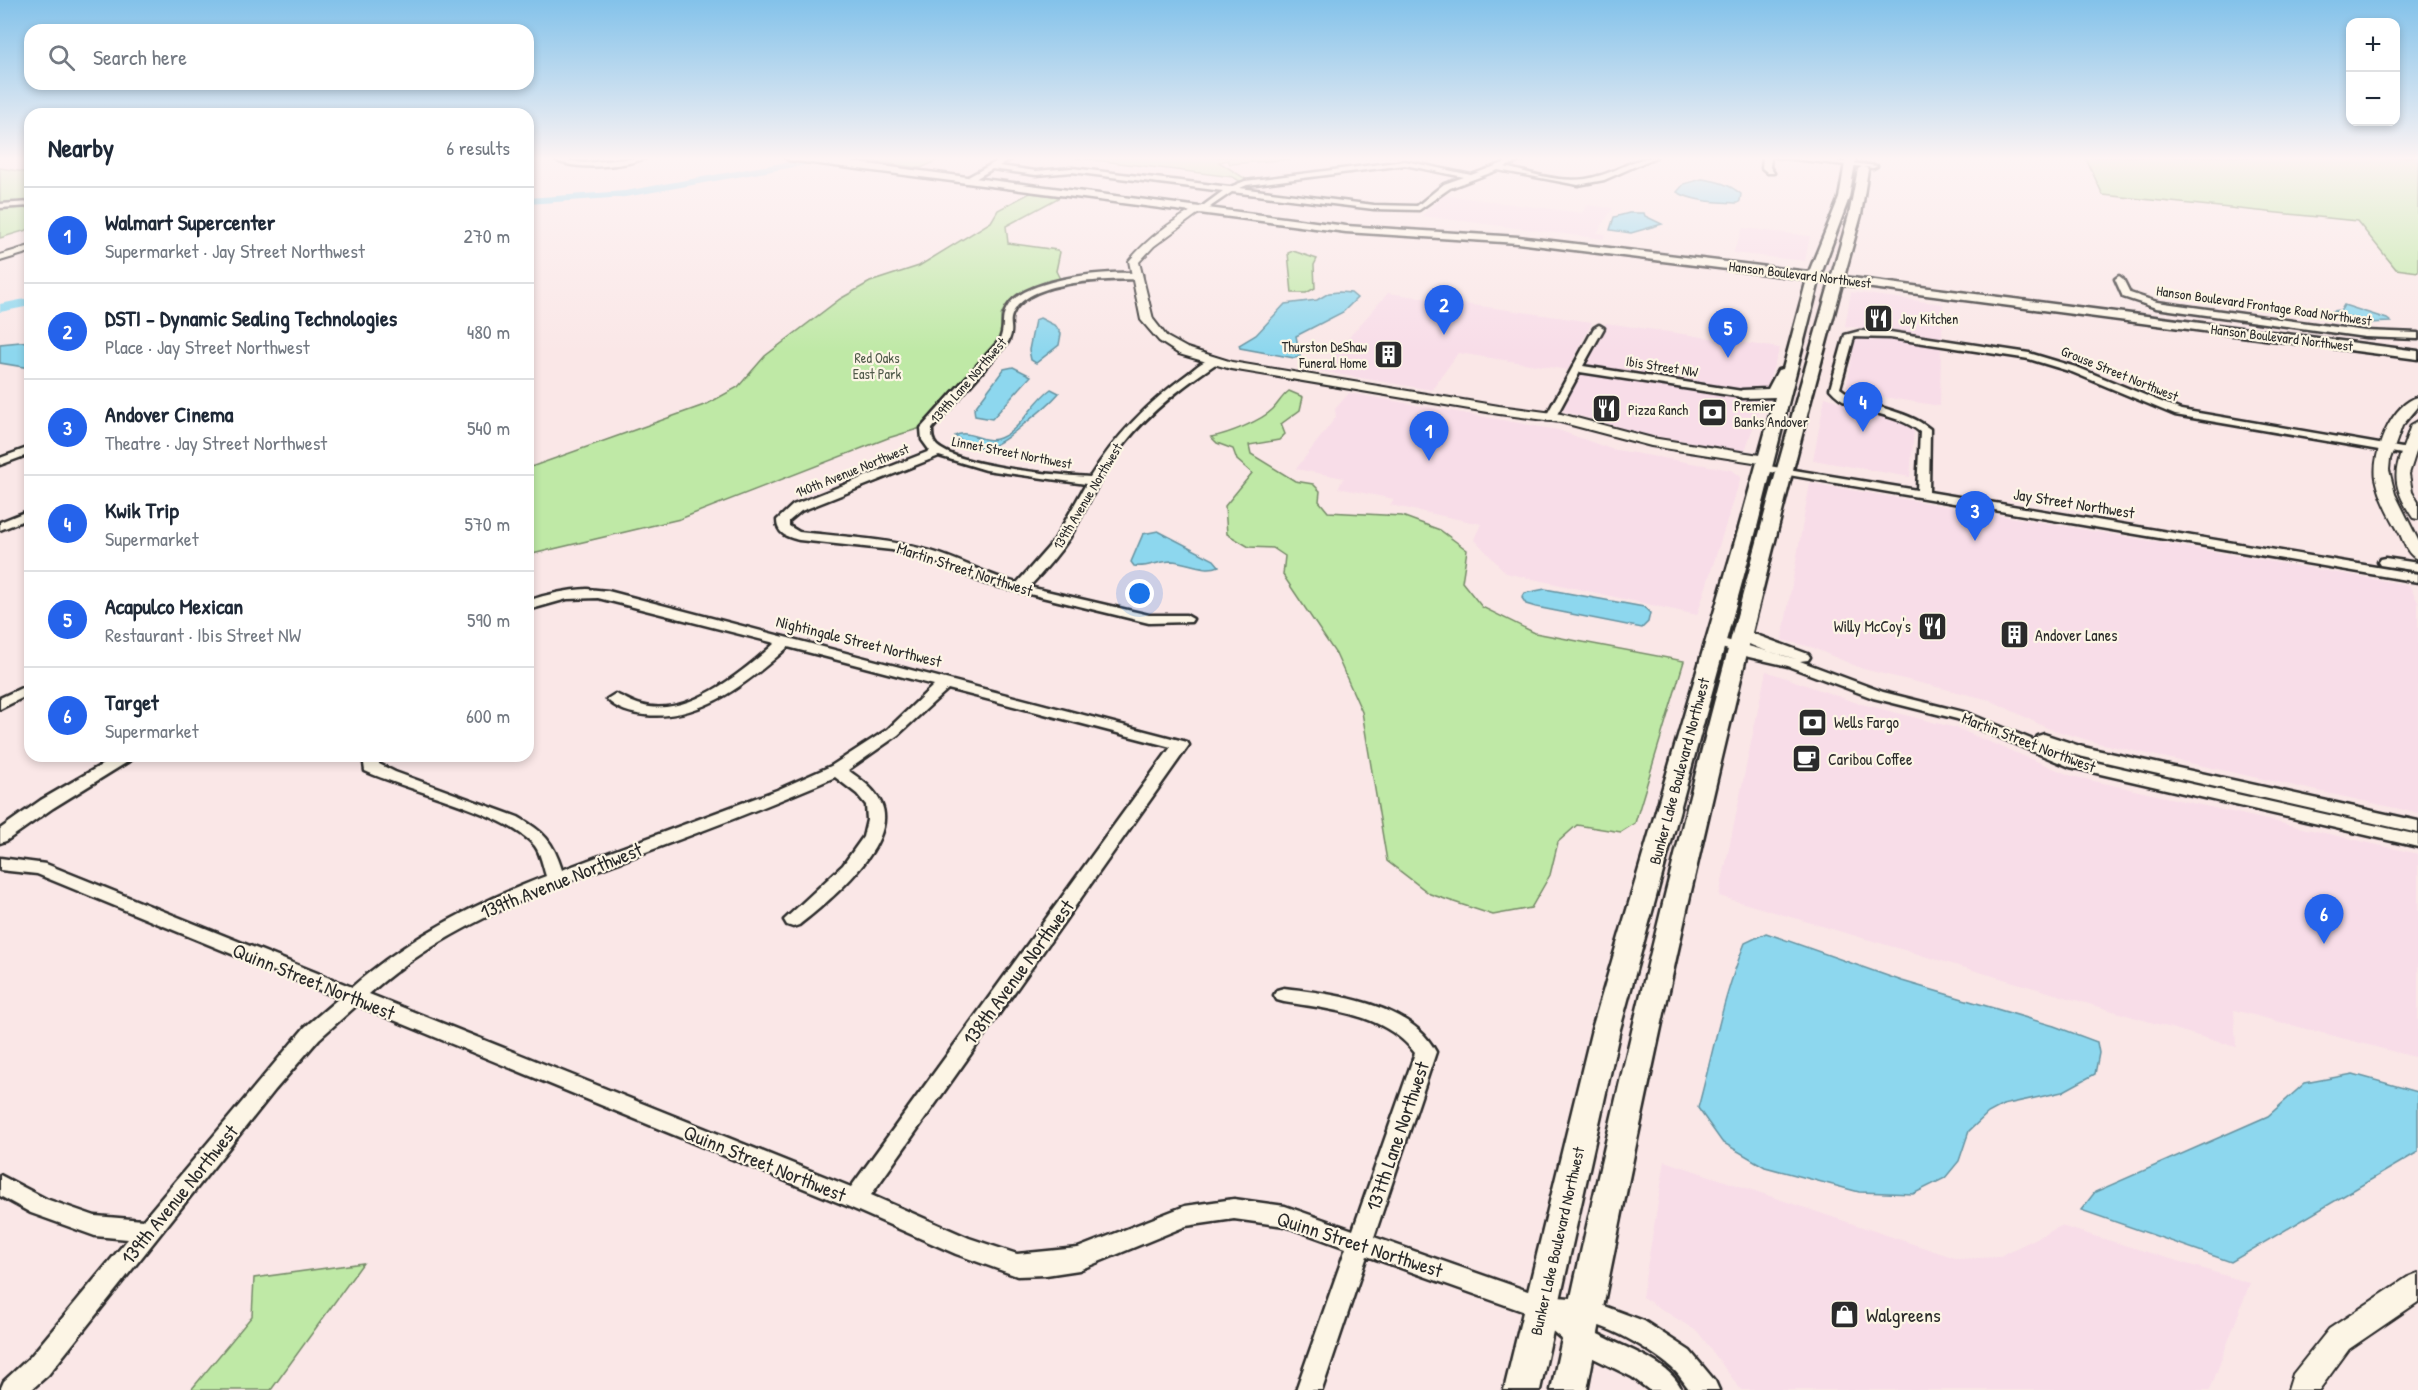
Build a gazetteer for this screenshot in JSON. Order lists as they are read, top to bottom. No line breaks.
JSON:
{"streets":{"main road":["Hanson Boulevard Northwest","Bunker Lake Boulevard Northwest"],"street":["Hanson Boulevard Frontage Road Northwest","Ibis Street NW","Grouse Street Northwest","139th Lane Northwest","Linnet Street Northwest","140th Avenue Northwest","139th Avenue Northwest","Jay Street Northwest","Martin Street Northwest","Nightingale Street Northwest","138th Avenue Northwest","Quinn Street Northwest","137th Lane Northwest"]},"crossings":[["Hanson Boulevard Northwest","Bunker Lake Boulevard Northwest"],["Grouse Street Northwest","Jay Street Northwest"],["139th Lane Northwest","Linnet Street Northwest"],["139th Lane Northwest","Jay Street Northwest"],["Linnet Street Northwest","140th Avenue Northwest"],["Linnet Street Northwest","139th Avenue Northwest"],["140th Avenue Northwest","Martin Street Northwest"],["139th Avenue Northwest","Jay Street Northwest"],["139th Avenue Northwest","Martin Street Northwest"],["139th Avenue Northwest","Nightingale Street Northwest"],["139th Avenue Northwest","Quinn Street Northwest"],["Jay Street Northwest","Bunker Lake Boulevard Northwest"],["Martin Street Northwest","Bunker Lake Boulevard Northwest"],["Nightingale Street Northwest","138th Avenue Northwest"],["Bunker Lake Boulevard Northwest","Quinn Street Northwest"],["138th Avenue Northwest","Quinn Street Northwest"],["Quinn Street Northwest","137th Lane Northwest"]],"parks":["Red Oaks East Park"],"places":{"restaurant":["Joy Kitchen","Pizza Ranch","Willy McCoy's"],"building":["Thurston DeShaw Funeral Home","Andover Lanes"],"bank":["Premier Banks Andover","Wells Fargo"],"cafe":["Caribou Coffee"],"shop":["Walgreens"]},"page":{"map_buttons":["+","−"],"search":"Search here","heading":["Nearby","6 results"],"list":[{"mark":"1","name":"Walmart Supercenter","note":"Supermarket · Jay Street Northwest","value":"270 m"},{"mark":"2","name":"DSTI - Dynamic Sealing Technologies","note":"Place · Jay Street Northwest","value":"480 m"},{"mark":"3","name":"Andover Cinema","note":"Theatre · Jay Street Northwest","value":"540 m"},{"mark":"4","name":"Kwik Trip","note":"Supermarket","value":"570 m"},{"mark":"5","name":"Acapulco Mexican","note":"Restaurant · Ibis Street NW","value":"590 m"},{"mark":"6","name":"Target","note":"Supermarket","value":"600 m"}],"pins":["2","5","4","1","3","6"]}}
